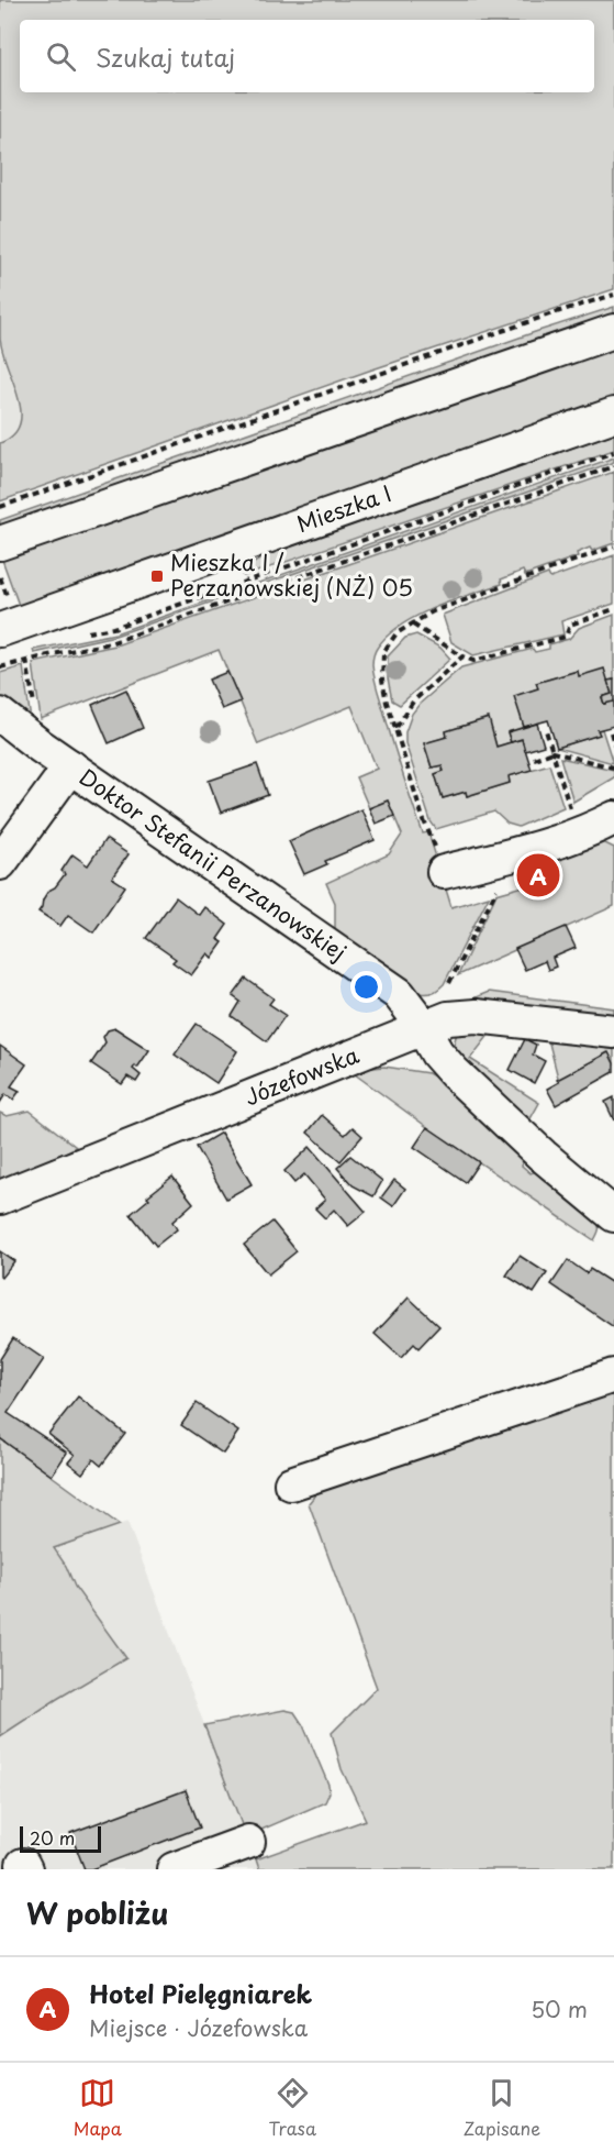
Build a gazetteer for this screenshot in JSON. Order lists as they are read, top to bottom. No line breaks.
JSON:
{"streets":{"street":["Mieszka I","Doktor Stefanii Perzanowskiej","Józefowska"]},"crossings":[["Doktor Stefanii Perzanowskiej","Józefowska"]],"places":{"transit":["Mieszka I / Perzanowskiej (NŻ) 05"]},"scale_bar":"20 m","page":{"search":"Szukaj tutaj","pins":"A","scale":"20 m","heading":"W pobliżu","list":[{"mark":"A","name":"Hotel Pielęgniarek","note":"Miejsce · Józefowska","value":"50 m"}],"nav":["Mapa","Trasa","Zapisane"]}}
